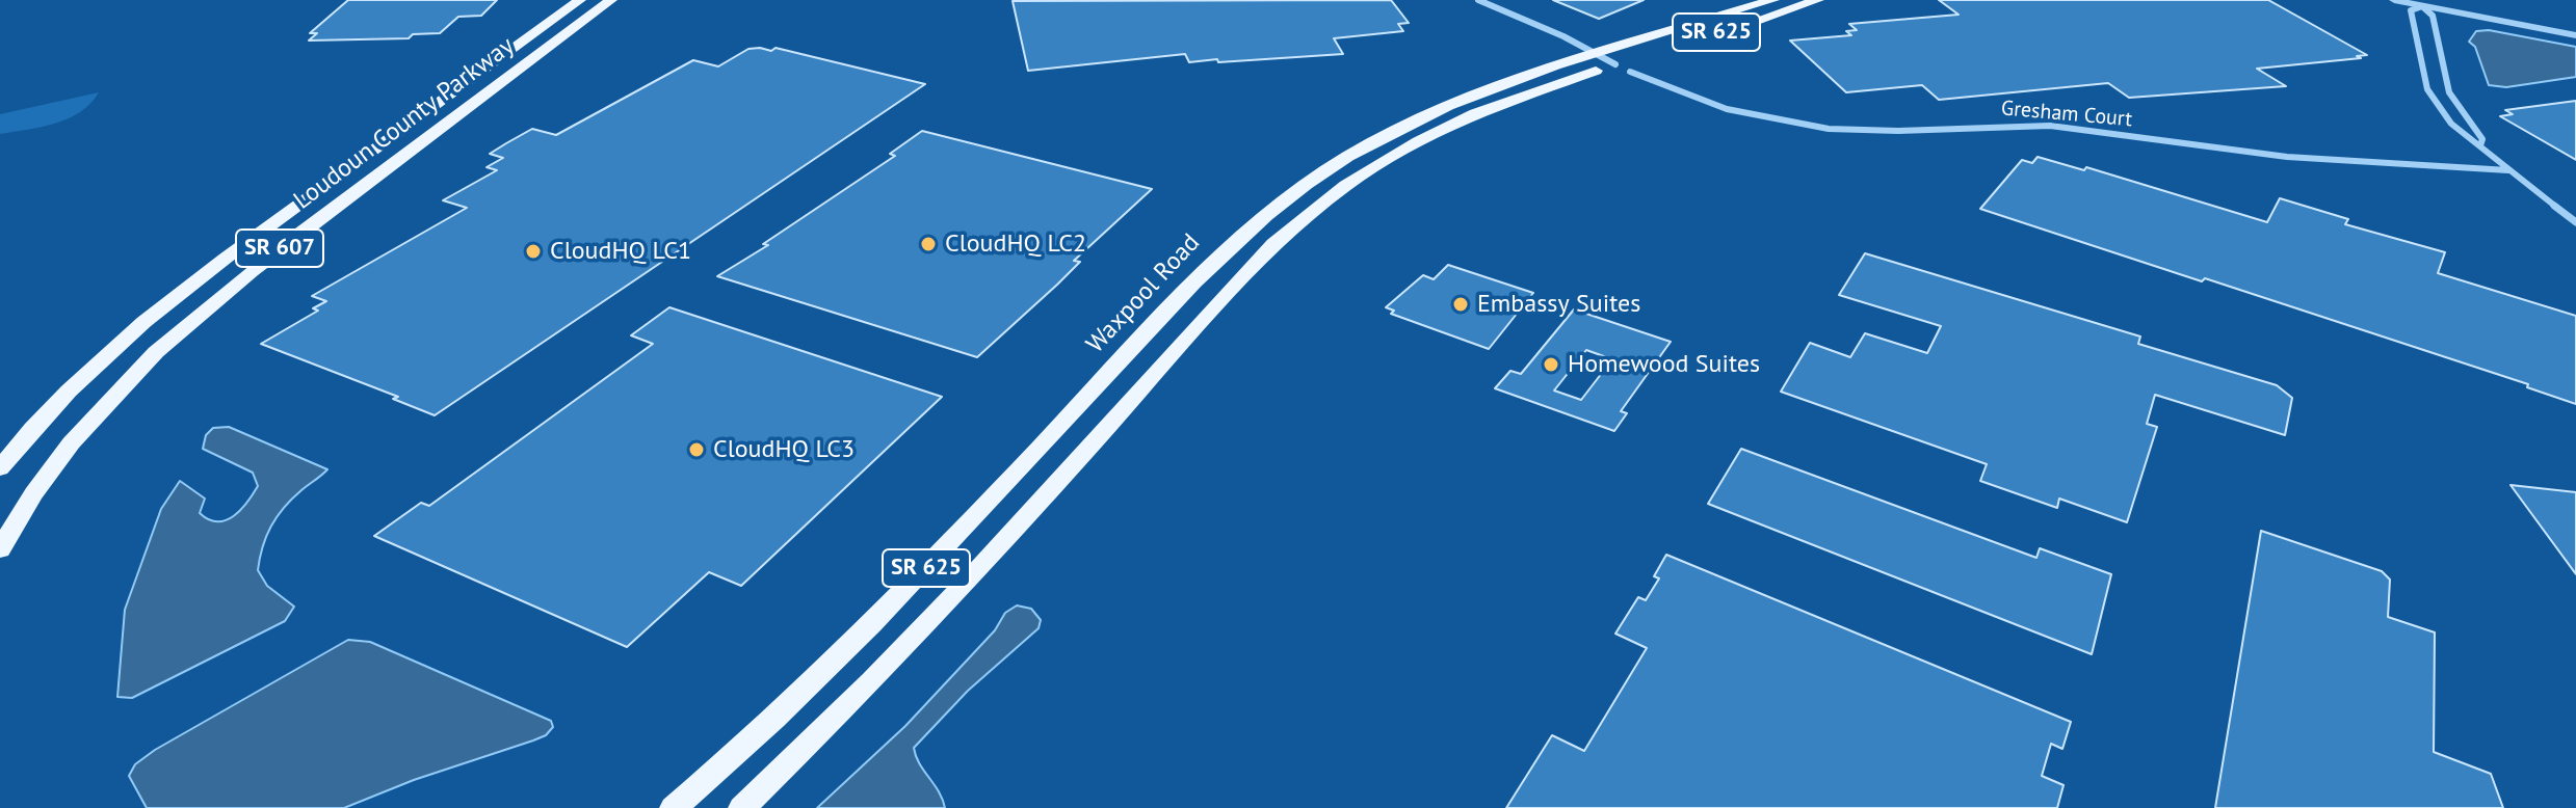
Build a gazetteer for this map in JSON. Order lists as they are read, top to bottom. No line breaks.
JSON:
{"streets":{"main road":["SR 625","Loudoun County Parkway","SR 607","Waxpool Road"],"street":["Gresham Court"]},"crossings":[["Gresham Court","Waxpool Road"]],"places":["CloudHQ LC2","CloudHQ LC1","Embassy Suites","Homewood Suites","CloudHQ LC3"]}
